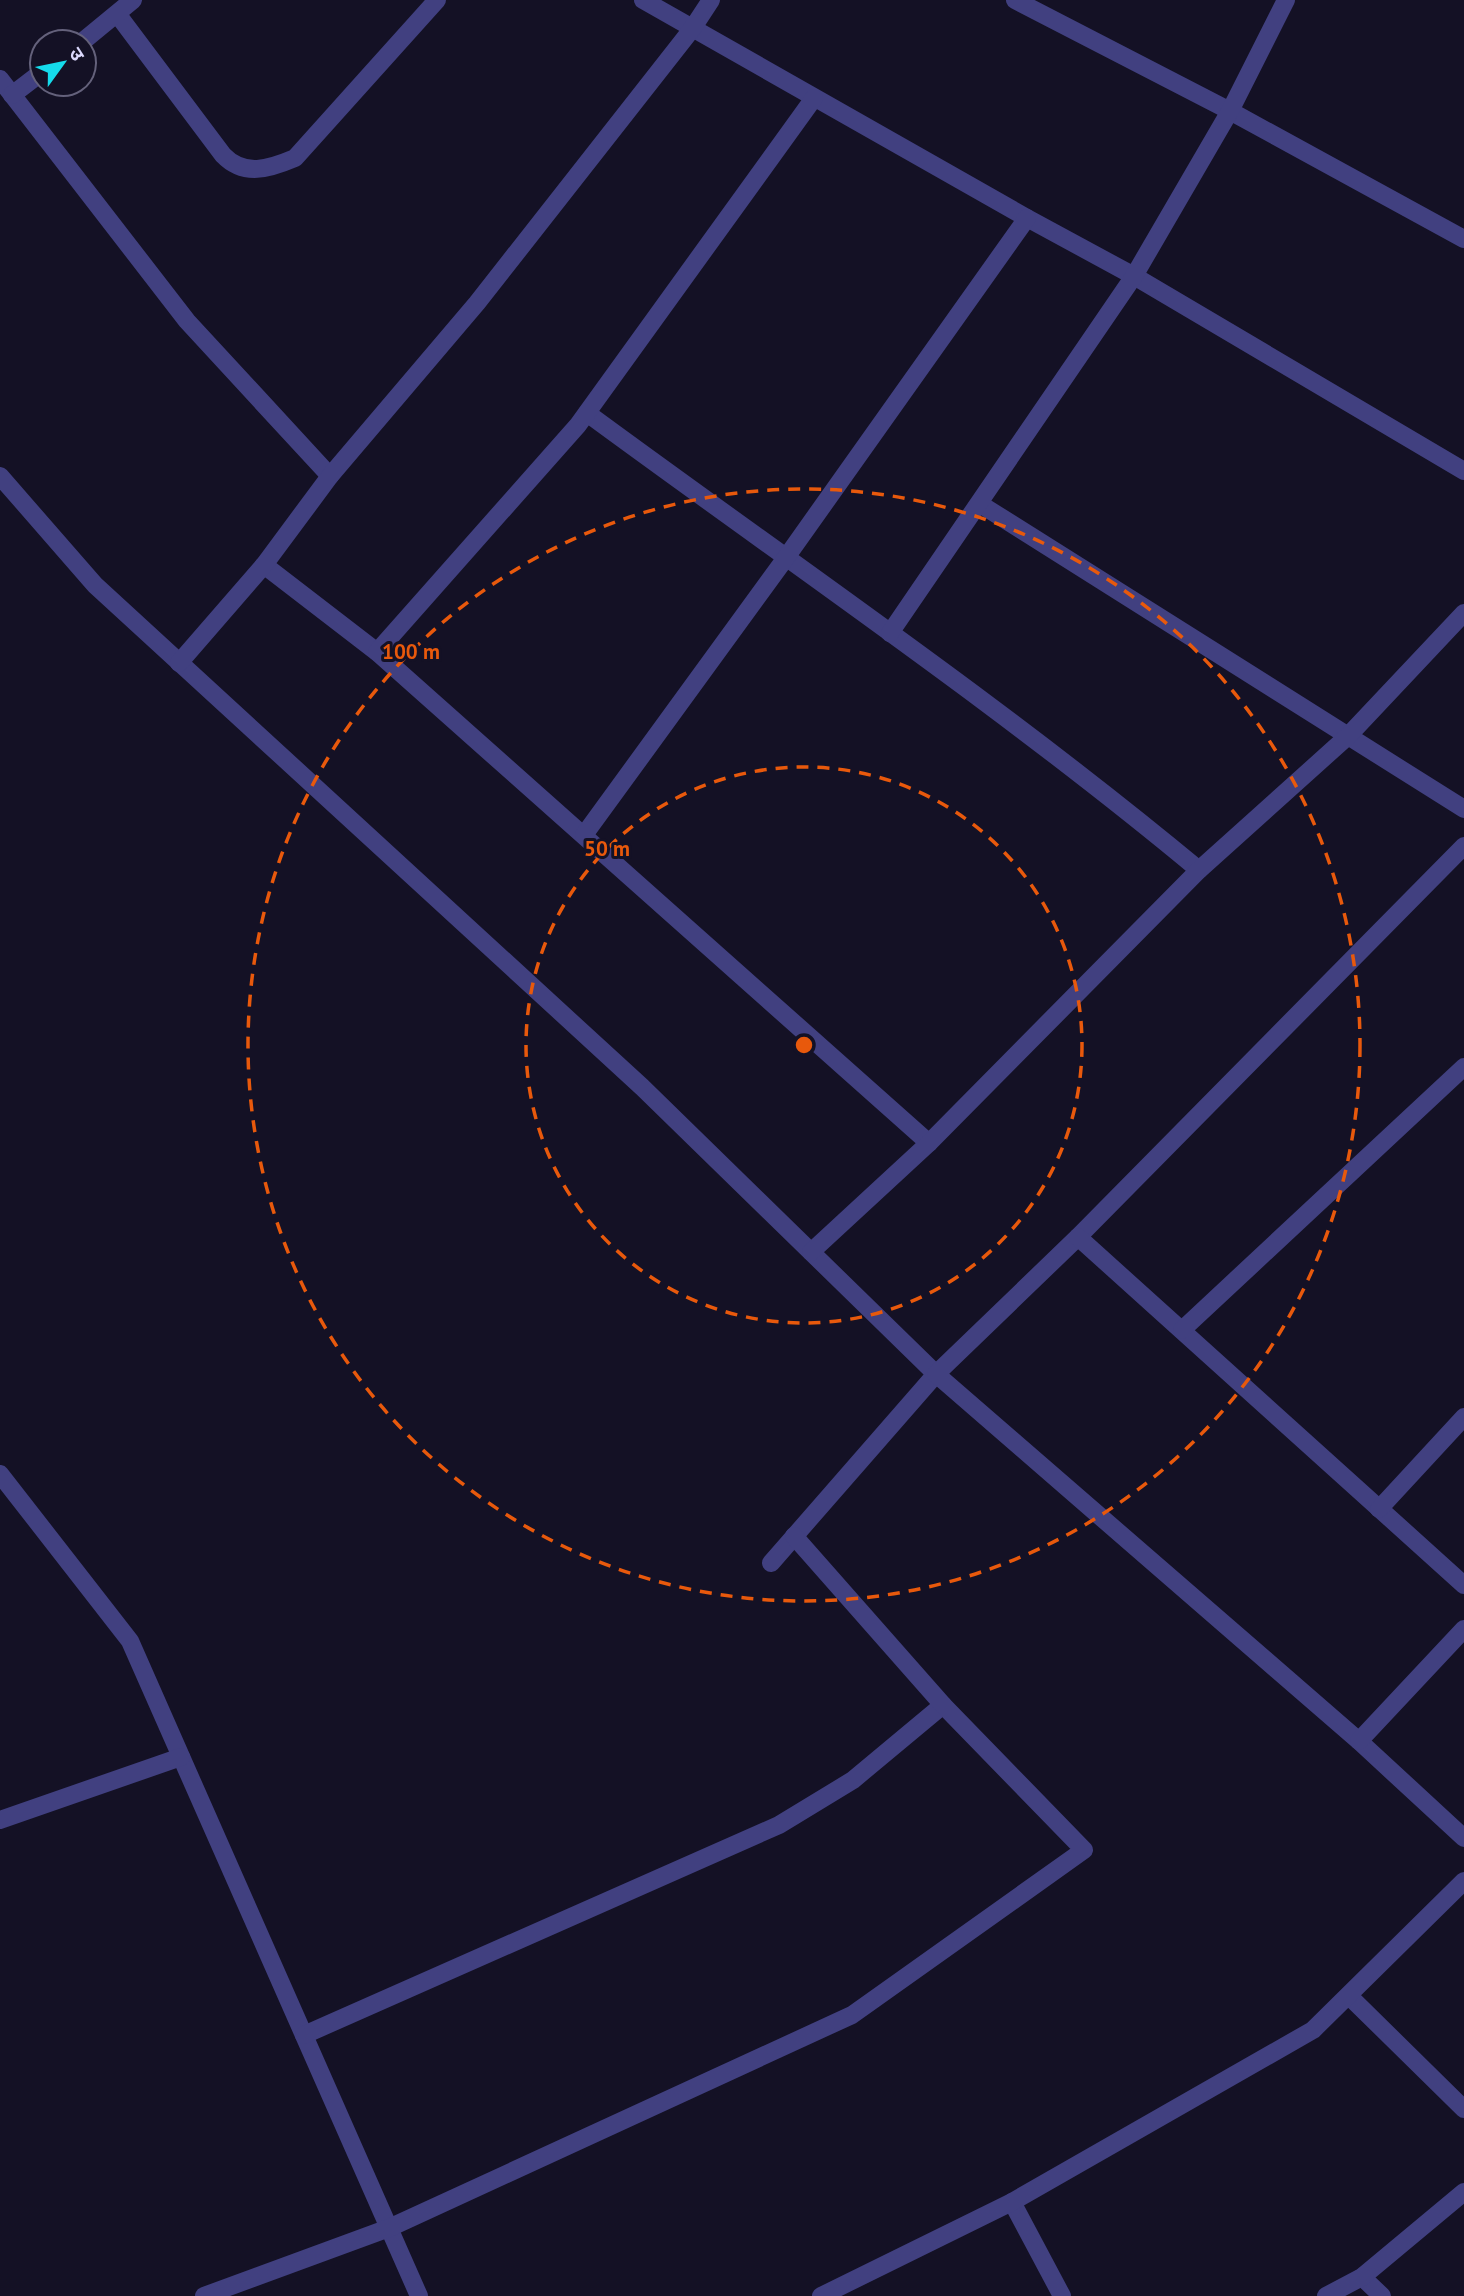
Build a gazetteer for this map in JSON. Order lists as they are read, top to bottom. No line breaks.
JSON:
{"north":"top right","rings":["100 m","50 m"]}
